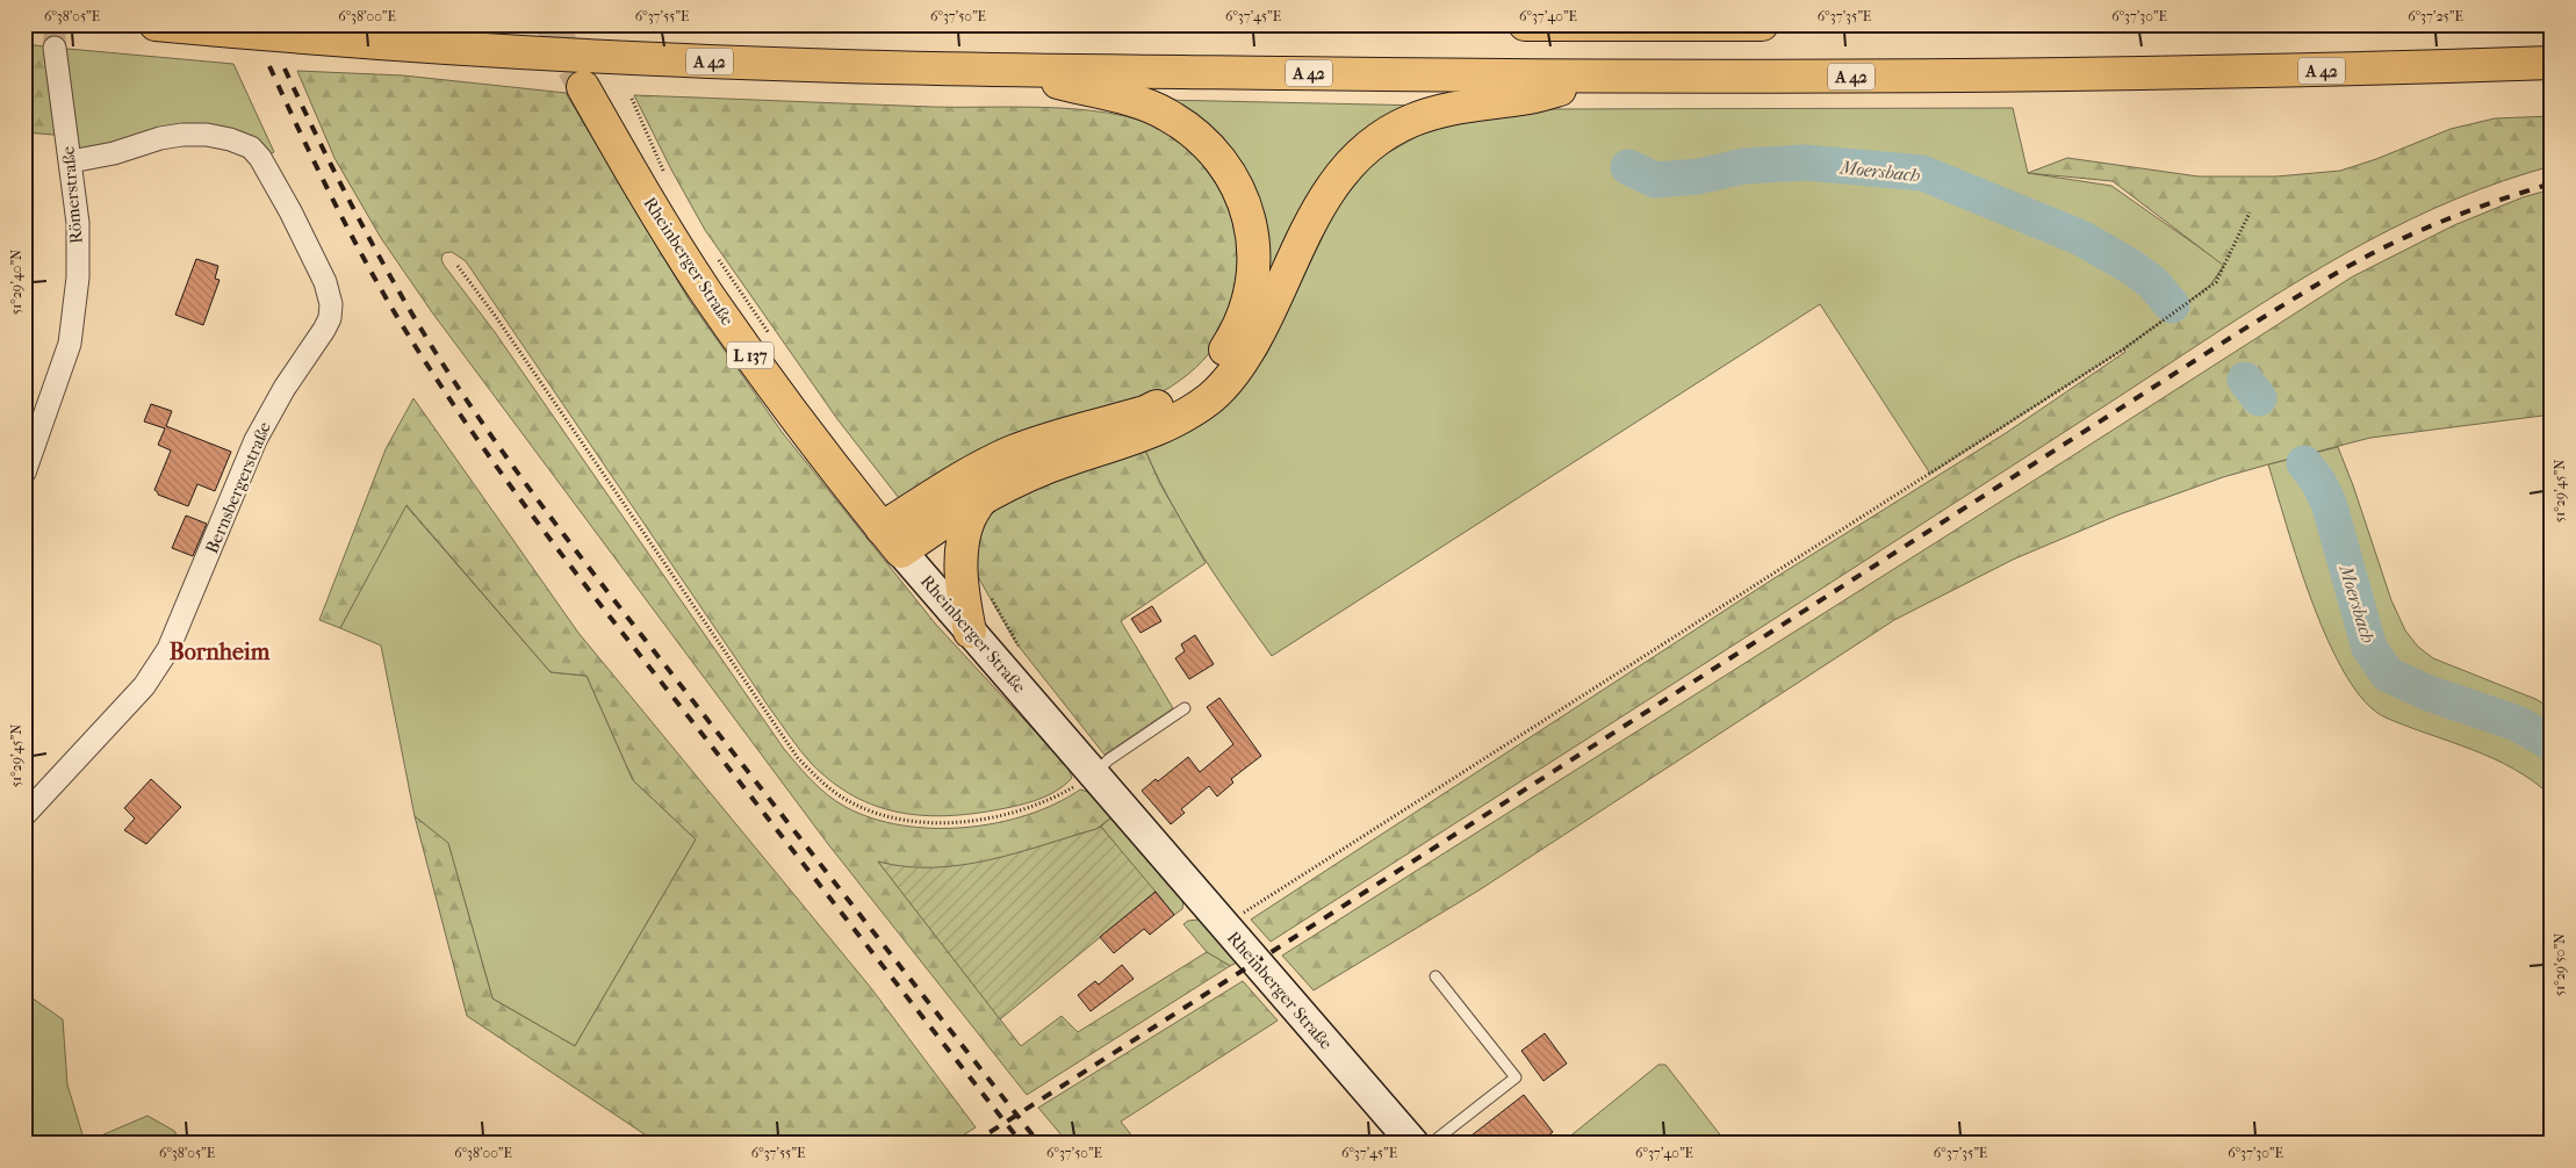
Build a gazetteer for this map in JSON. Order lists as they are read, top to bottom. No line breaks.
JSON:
{"streets":{"main road":["A 42","Rheinberger Straße","L 137"],"street":["Römerstraße","Bernsbergerstraße"]},"crossings":[["Römerstraße","Bernsbergerstraße"]],"districts":["Bornheim"],"water":["Moersbach"],"coordinates":["6°38'05\"E","6°38'00\"E","6°37'55\"E","6°37'50\"E","6°37'45\"E","6°37'40\"E","6°37'35\"E","6°37'30\"E","6°37'25\"E","51°29'40\"N","51°29'45\"N","51°29'50\"N"]}
